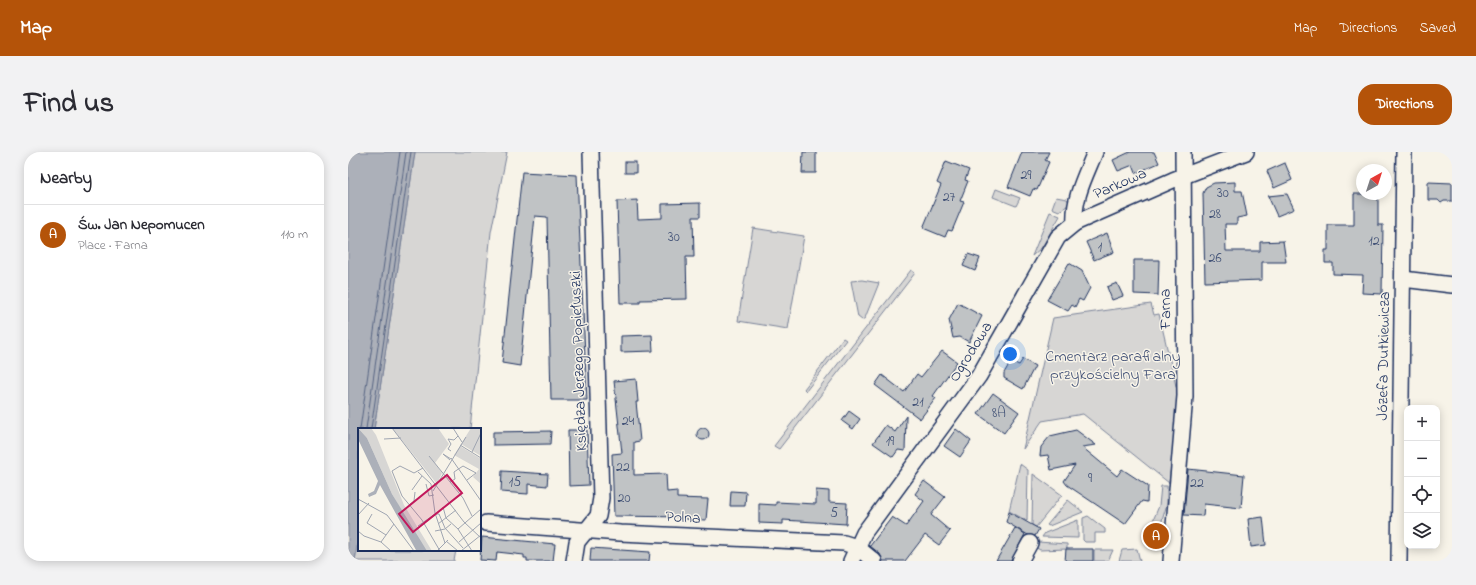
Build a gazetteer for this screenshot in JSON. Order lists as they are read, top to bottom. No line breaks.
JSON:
{"streets":{"street":["Parkowa","Farna","Ogrodowa","Józefa Dutkiewicza","Księdza Jerzego Popiełuszki","Polna"]},"crossings":[["Parkowa","Farna"],["Parkowa","Ogrodowa"],["Ogrodowa","Polna"],["Księdza Jerzego Popiełuszki","Polna"]],"parks":["Cmentarz parafialny przykościelny Fara"],"house_numbers":["29","30","27","28","30","12","1","26","21","8A","24","19","22","9","15","22","20","5"],"north":"top right","page":{"header":"Map","nav":["Map","Directions","Saved"],"title":"Find us","buttons":"Directions","heading":"Nearby","list":[{"mark":"A","name":"Św. Jan Nepomucen","note":"Place · Farna","value":"110 m"}],"map_buttons":["+","−"],"pins":"A"}}
